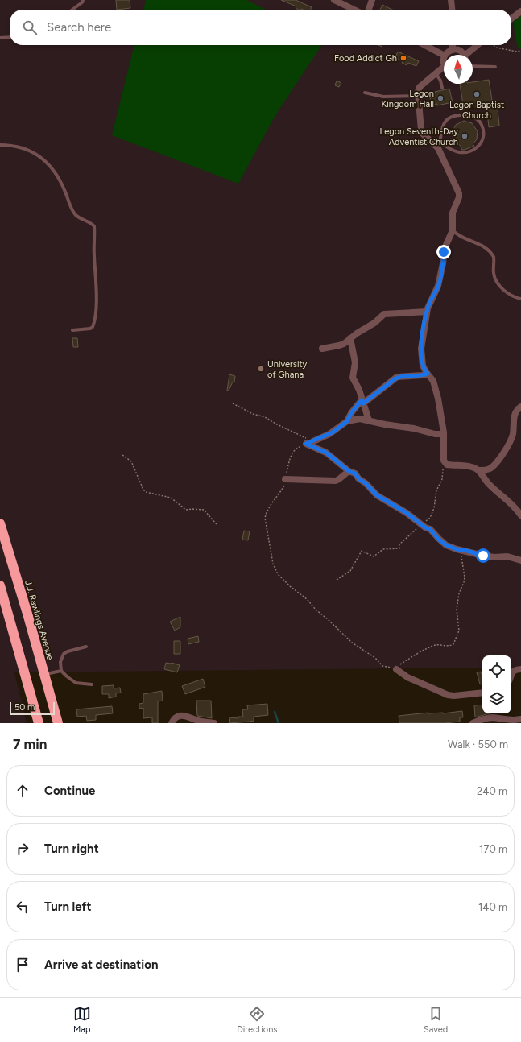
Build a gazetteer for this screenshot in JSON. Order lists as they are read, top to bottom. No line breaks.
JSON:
{"streets":{"highway":["J.J. Rawlings Avenue"]},"places":["Food Addict Gh","Legon Baptist Church","Legon Kingdom Hall","Legon Seventh-Day Adventist Church","University of Ghana"],"scale_bar":"50 m","north":"top","page":{"search":"Search here","scale":"50 m","heading":["7 min","Walk · 550 m"],"list":[["Continue","240 m"],["Turn right","170 m"],["Turn left","140 m"],"Arrive at destination"],"nav":["Map","Directions","Saved"]}}
